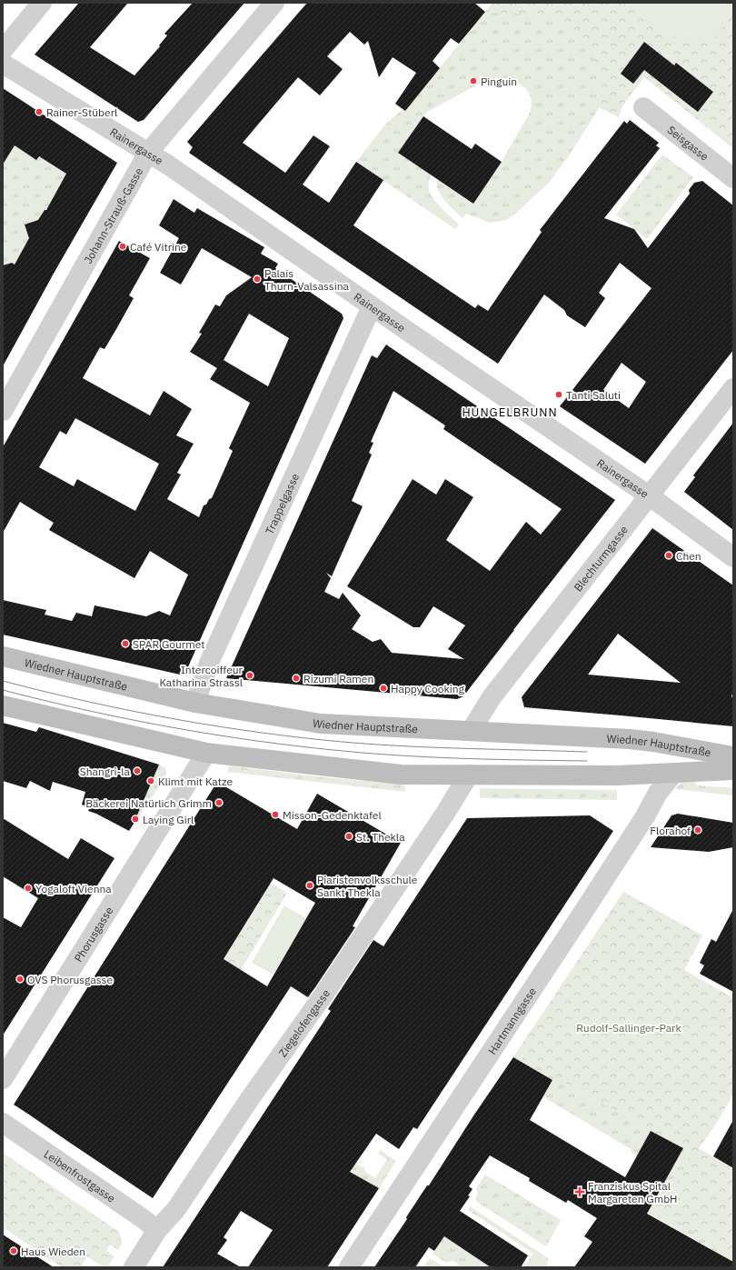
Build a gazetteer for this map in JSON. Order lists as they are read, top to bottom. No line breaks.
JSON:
{"streets":{"main road":["Wiedner Hauptstraße"],"street":["Seisgasse","Rainergasse","Johann-Strauß-Gasse","Trappelgasse","Blechturmgasse","Phorusgasse","Hartmanngasse","Ziegelofengasse","Leibenfrostgasse"]},"crossings":[["Rainergasse","Johann-Strauß-Gasse"],["Rainergasse","Trappelgasse"],["Rainergasse","Blechturmgasse"],["Trappelgasse","Wiedner Hauptstraße"],["Blechturmgasse","Wiedner Hauptstraße"],["Wiedner Hauptstraße","Phorusgasse"],["Wiedner Hauptstraße","Hartmanngasse"],["Wiedner Hauptstraße","Ziegelofengasse"],["Ziegelofengasse","Leibenfrostgasse"]],"districts":["HUNGELBRUNN"],"parks":["Rudolf-Sallinger-Park"],"places":{"other":["Pinguin","Rainer-Stüberl","Café Vitrine","Palais Thurn-Valsassina","Tanti Saluti","Chen","SPAR Gourmet","Intercoiffeur Katharina Strassl","Rizumi Ramen","Happy Cooking","Shangri-la","Klimt mit Katze","Bäckerei Natürlich Grimm","Misson-Gedenktafel","Laying Girl","Florahof","St. Thekla","Piaristenvolksschule Sankt Thekla","Yogaloft Vienna","OVS Phorusgasse","Haus Wieden"],"health":["Franziskus Spital Margareten GmbH"]}}
